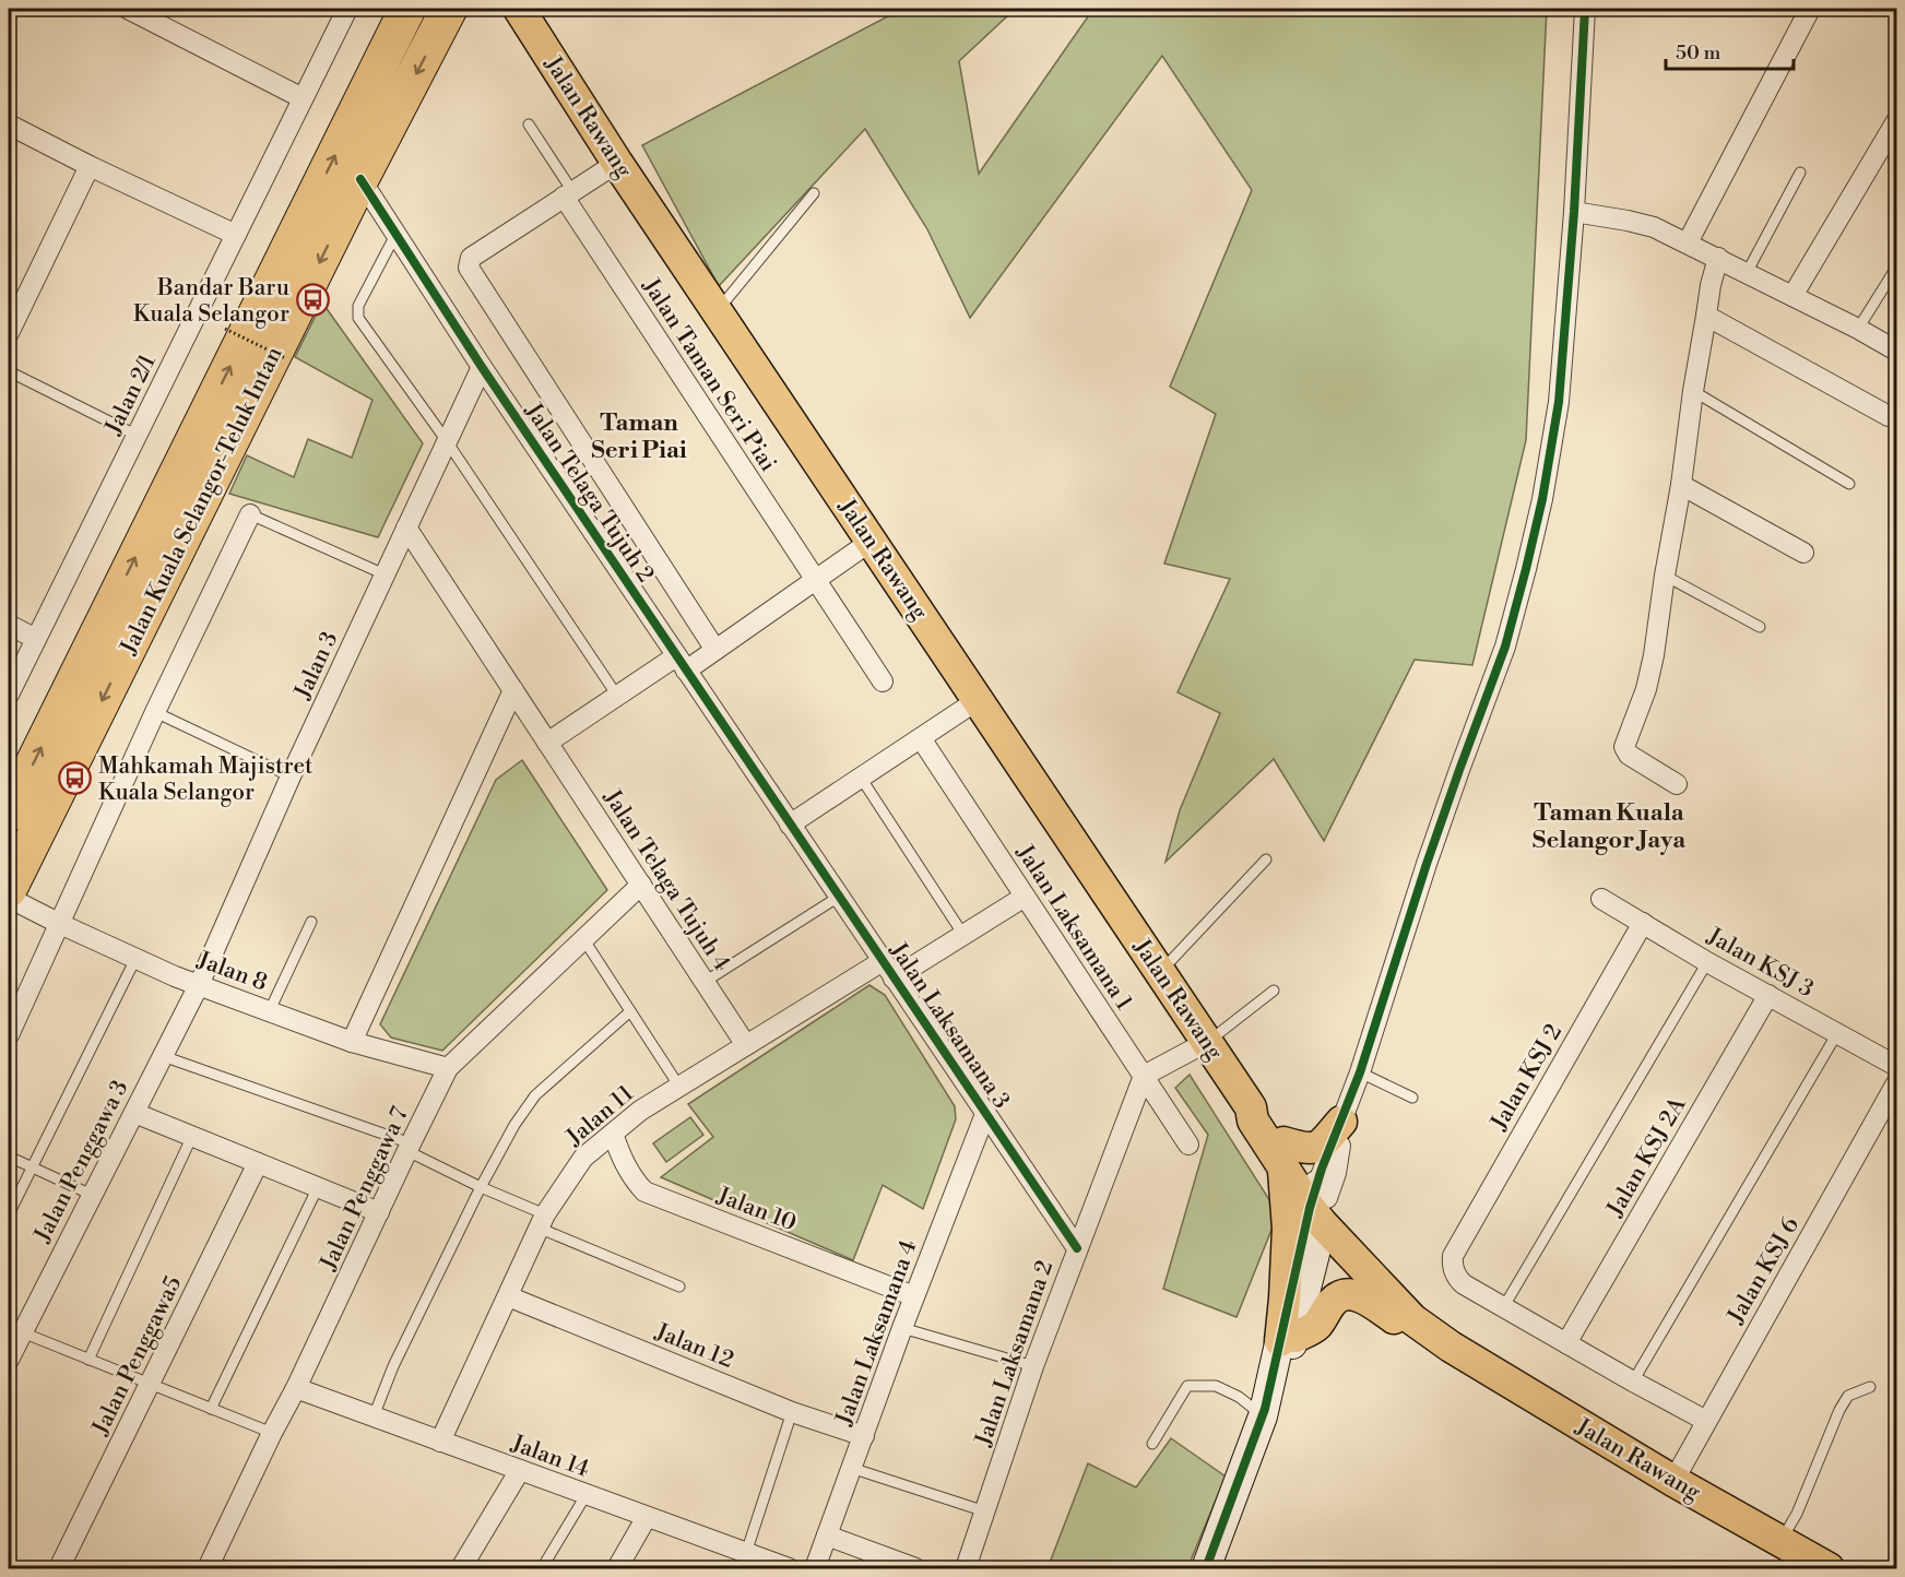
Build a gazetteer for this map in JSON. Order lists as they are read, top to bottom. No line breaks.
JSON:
{"streets":{"highway":["Jalan Kuala Selangor-Teluk Intan"],"main road":["Jalan Rawang"],"street":["Jalan Taman Seri Piai","Jalan 2/1","Jalan Telaga Tujuh 2","Jalan 3","Jalan Telaga Tujuh 4","Jalan Laksamana 1","Jalan KSJ 3","Jalan 8","Jalan Laksamana 3","Jalan KSJ 2","Jalan 11","Jalan KSJ 2A","Jalan Penggawa 3","Jalan Penggawa 7","Jalan 10","Jalan KSJ 6","Jalan Laksamana 4","Jalan 12","Jalan Laksamana 2","Jalan Penggawa5","Jalan 14"]},"crossings":[["Jalan Rawang","Jalan KSJ 6"],["Jalan Telaga Tujuh 2","Jalan Kuala Selangor-Teluk Intan"],["Jalan Telaga Tujuh 2","Jalan 3"],["Jalan Telaga Tujuh 2","Jalan Laksamana 3"],["Jalan 3","Jalan Telaga Tujuh 4"],["Jalan 3","Jalan 8"],["Jalan 3","Jalan Penggawa 3"],["Jalan Telaga Tujuh 4","Jalan 11"],["Jalan Telaga Tujuh 4","Jalan Penggawa 7"],["Jalan Laksamana 1","Jalan Laksamana 2"],["Jalan KSJ 3","Jalan KSJ 2"],["Jalan KSJ 3","Jalan KSJ 2A"],["Jalan 8","Jalan Penggawa 3"],["Jalan 8","Jalan Penggawa 7"],["Jalan Laksamana 3","Jalan 11"],["Jalan Laksamana 3","Jalan Laksamana 4"],["Jalan Laksamana 3","Jalan Laksamana 2"],["Jalan 11","Jalan 10"],["Jalan 11","Jalan 12"],["Jalan 11","Jalan 14"],["Jalan Penggawa 7","Jalan 14"],["Jalan 10","Jalan Laksamana 4"],["Jalan Laksamana 4","Jalan 12"]],"districts":["Taman Seri Piai","Taman Kuala Selangor Jaya"],"places":{"bus stop":["Bandar Baru Kuala Selangor","Mahkamah Majistret Kuala Selangor"]},"scale_bar":"50 m"}
